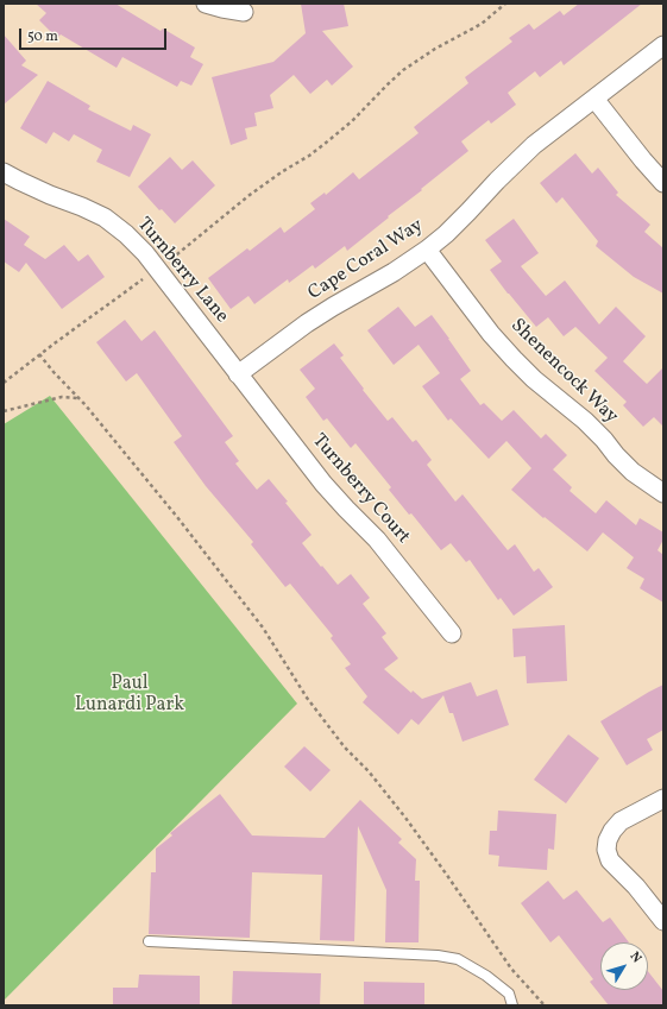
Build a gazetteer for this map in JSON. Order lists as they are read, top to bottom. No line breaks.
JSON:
{"streets":{"street":["Cape Coral Way","Turnberry Lane","Shenencock Way","Turnberry Court"]},"crossings":[["Cape Coral Way","Turnberry Lane"],["Cape Coral Way","Shenencock Way"],["Cape Coral Way","Turnberry Court"],["Turnberry Lane","Turnberry Court"]],"parks":["Paul Lunardi Park"],"scale_bar":"50 m","north":"top right"}
